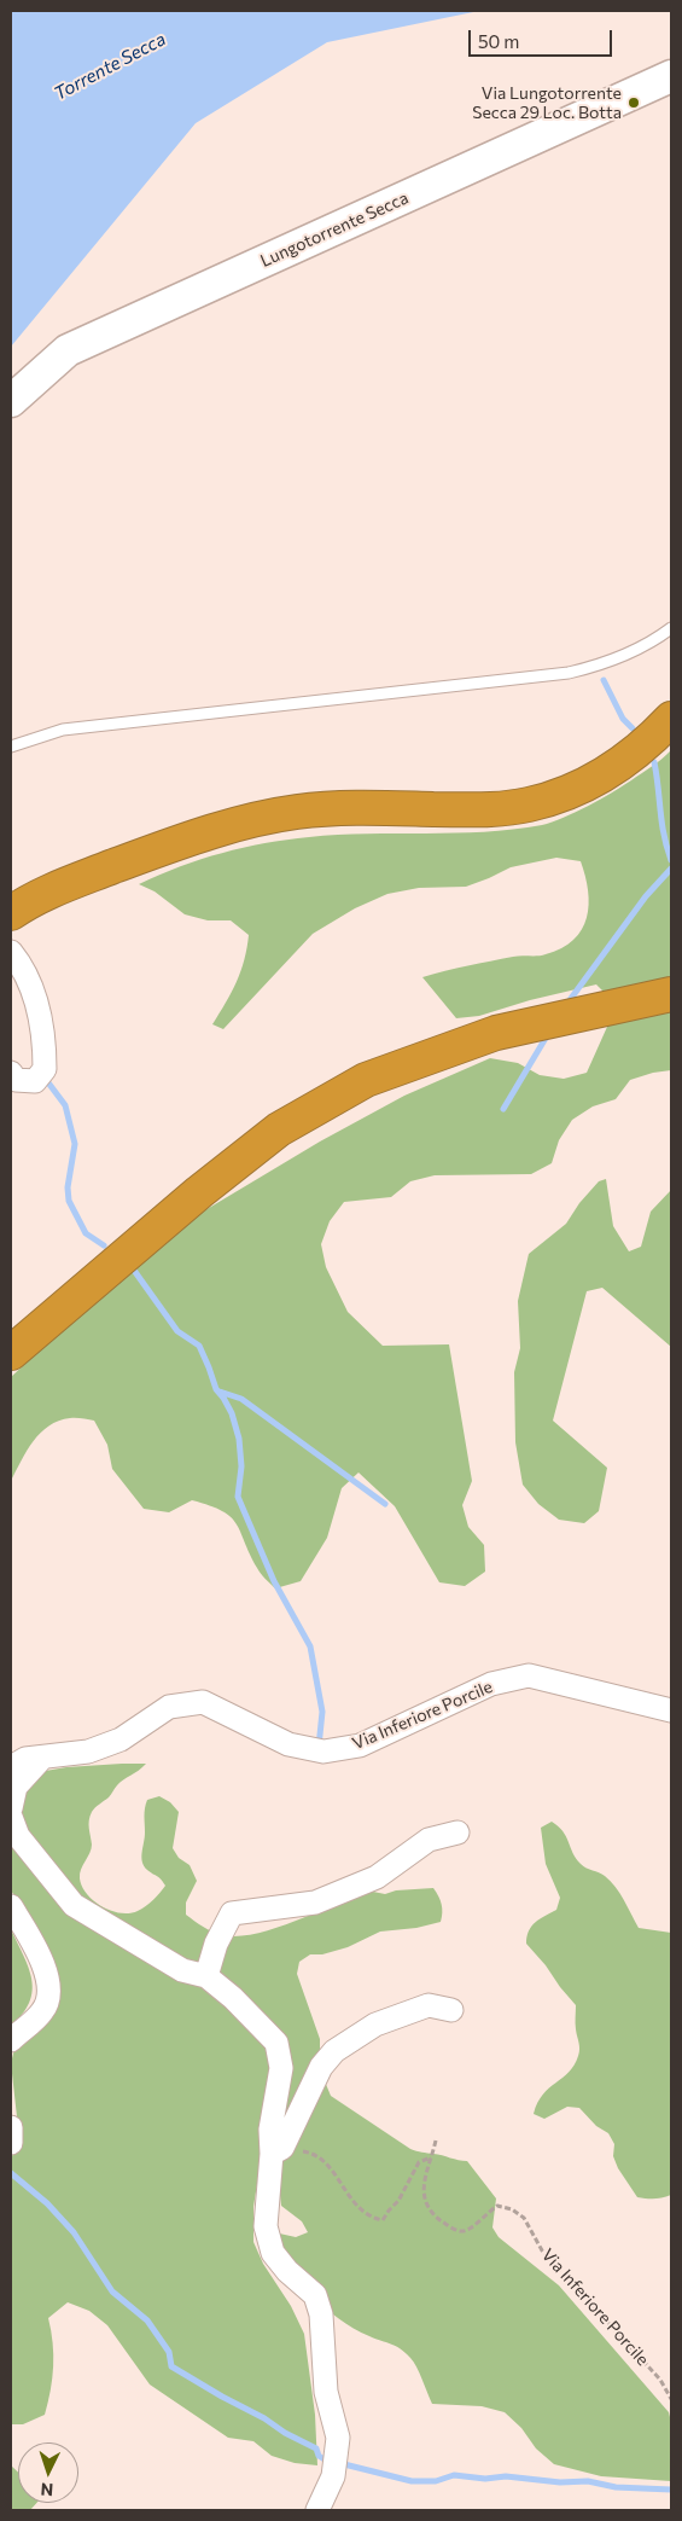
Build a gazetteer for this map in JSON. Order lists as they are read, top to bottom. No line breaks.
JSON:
{"streets":{"main road":["Lungotorrente Secca"],"street":["Via Inferiore Porcile"]},"water":["Torrente Secca"],"places":["Via Lungotorrente Secca 29 Loc. Botta"],"scale_bar":"50 m","north":"bottom"}
